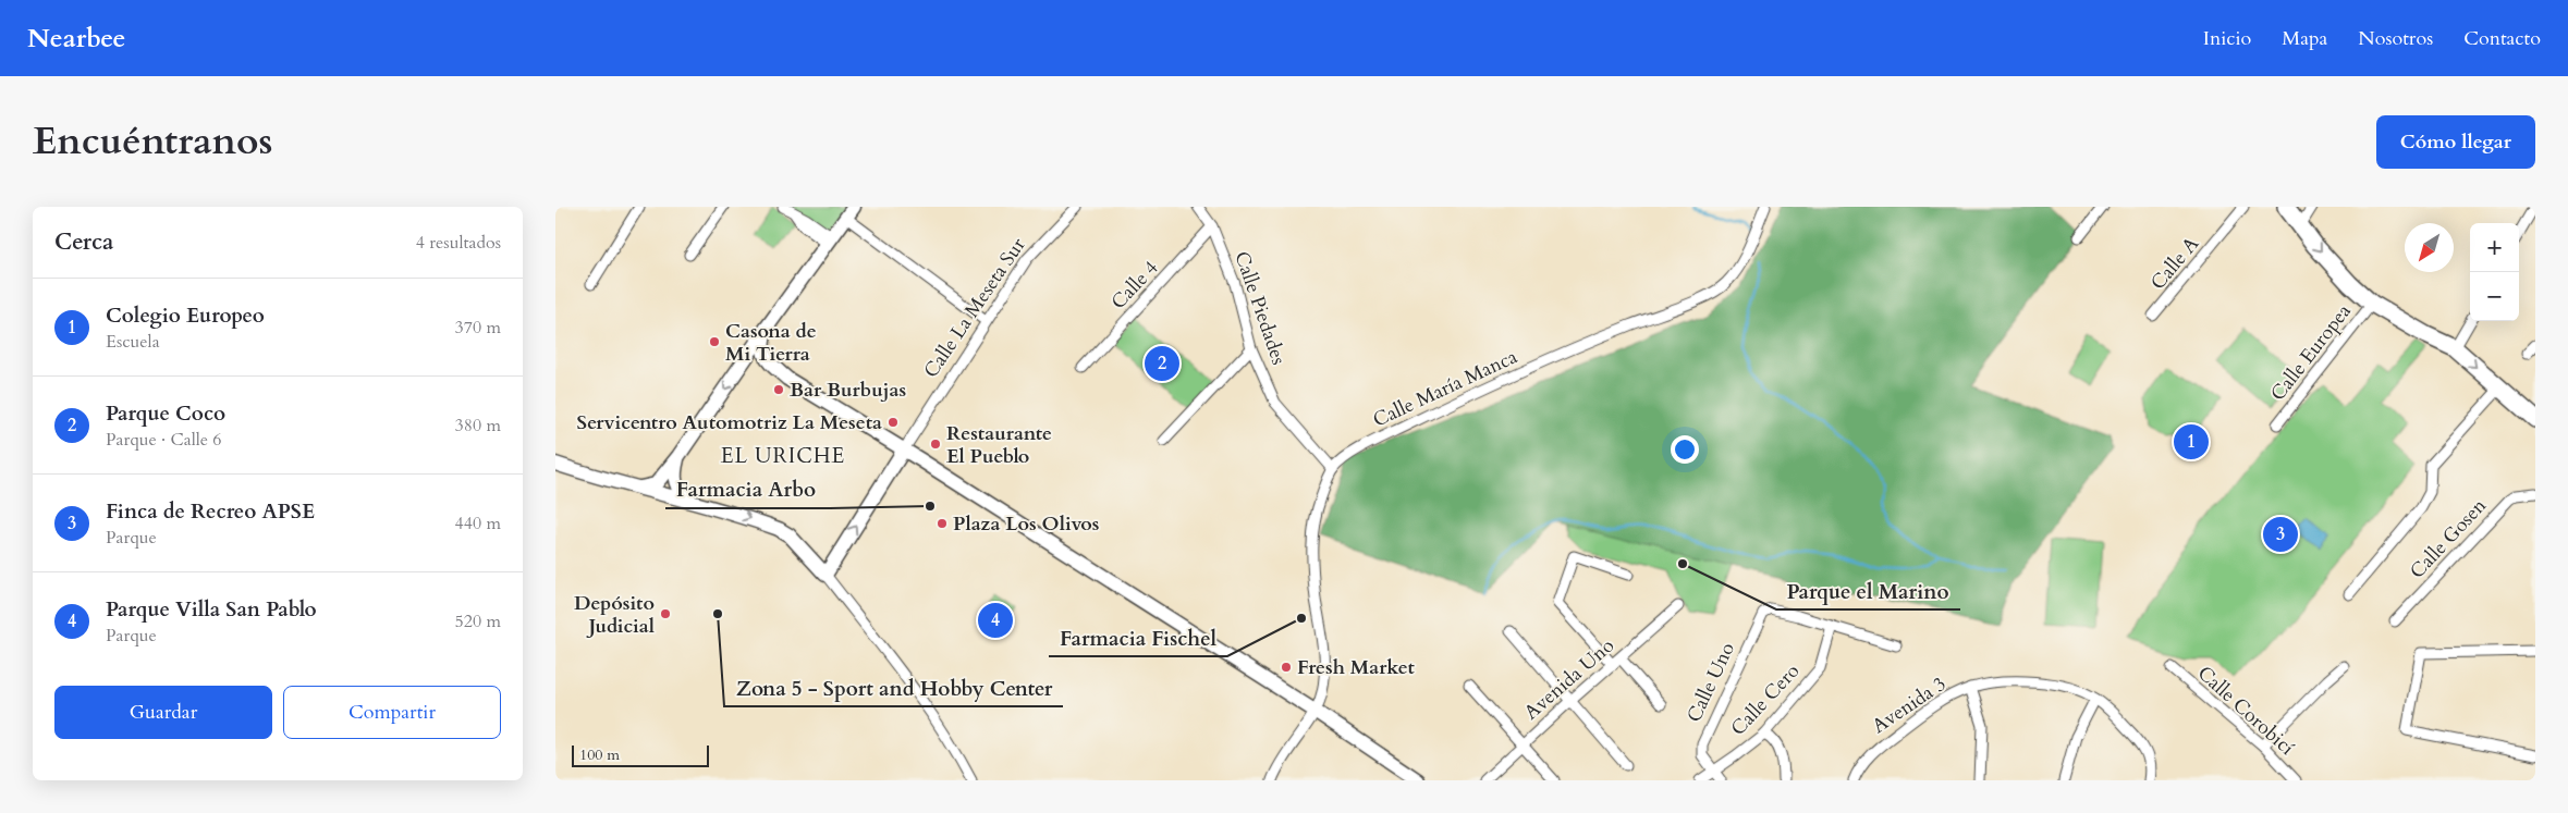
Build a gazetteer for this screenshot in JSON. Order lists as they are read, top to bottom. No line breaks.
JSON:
{"streets":{"main road":["Calle La Meseta Sur"],"street":["Calle A","Calle 4","Calle Piedades","Calle Europea","Calle María Manca","Calle Gosen","Avenida Uno","Calle Uno","Calle Cero","Avenida 3","Calle Corobicí"]},"crossings":[["Calle 4","Calle Piedades"],["Calle Piedades","Calle María Manca"],["Calle Uno","Calle Cero"]],"districts":["EL URICHE"],"places":["Casona de Mi Tierra","Bar Burbujas","Servicentro Automotriz La Meseta","Restaurante El Pueblo","Farmacia Arbo","Plaza Los Olivos","Parque el Marino","Depósito Judicial","Zona 5 - Sport and Hobby Center","Farmacia Fischel","Fresh Market"],"scale_bar":"100 m","north":"bottom left","page":{"header":"Nearbee","nav":["Inicio","Mapa","Nosotros","Contacto"],"title":"Encuéntranos","buttons":["Cómo llegar",["Guardar","Compartir"]],"heading":["Cerca","4 resultados"],"map_buttons":["+","−"],"list":[{"mark":"1","name":"Colegio Europeo","note":"Escuela","value":"370 m"},{"mark":"2","name":"Parque Coco","note":"Parque · Calle 6","value":"380 m"},{"mark":"3","name":"Finca de Recreo APSE","note":"Parque","value":"440 m"},{"mark":"4","name":"Parque Villa San Pablo","note":"Parque","value":"520 m"}],"pins":["2","1","3","4"],"scale":"100 m"}}
